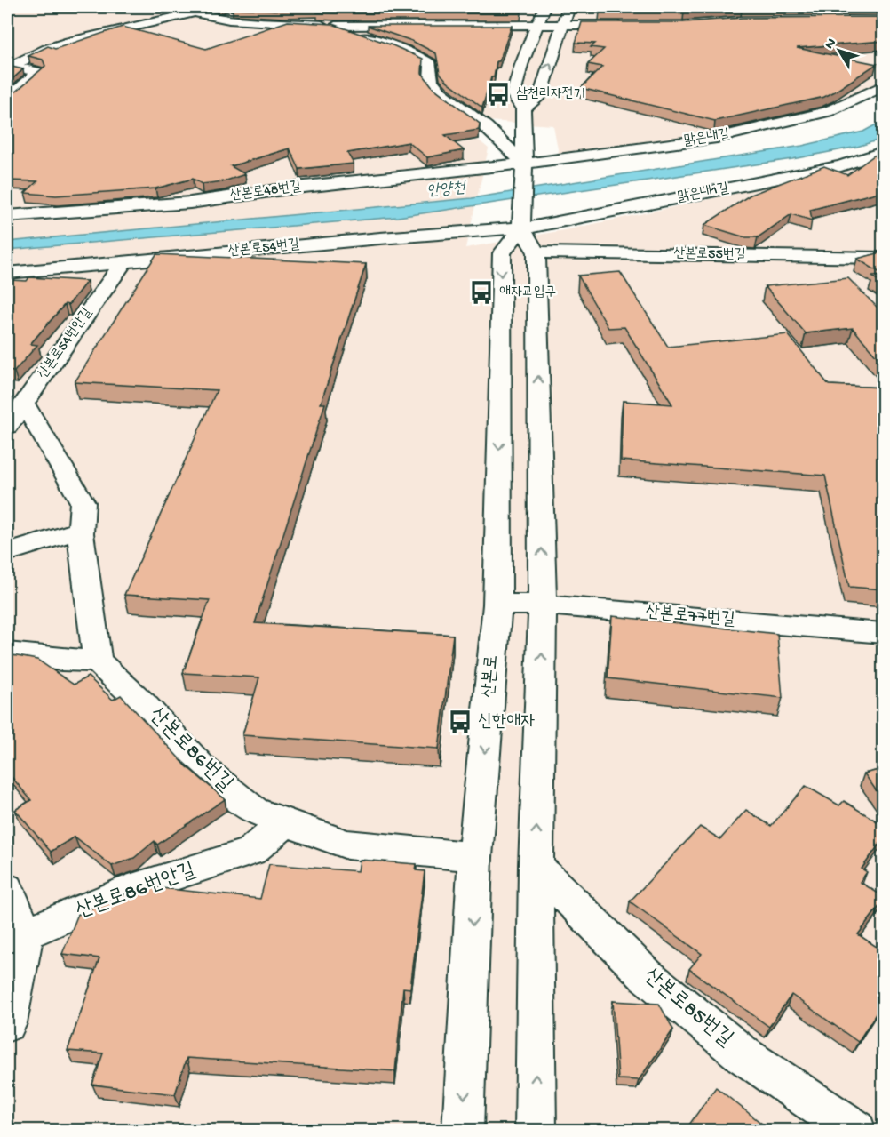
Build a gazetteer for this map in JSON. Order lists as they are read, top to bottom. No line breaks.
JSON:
{"streets":{"street":["맑은내길","산본로48번길","맑은내1길","산본로54번길","산본로55번길","산본로54번안길","산본로77번길","산본로","산본로86번길","산본로86번안길","산본로85번길"]},"crossings":[["맑은내길","산본로48번길"],["맑은내1길","산본로54번길"],["맑은내1길","산본로"],["산본로54번길","산본로54번안길"],["산본로54번길","산본로"],["산본로77번길","산본로"],["산본로","산본로86번길"],["산본로86번길","산본로86번안길"]],"water":["안양천"],"places":{"bus stop":["삼천리자전거","애자교입구","신한애자"]},"north":"top left"}
